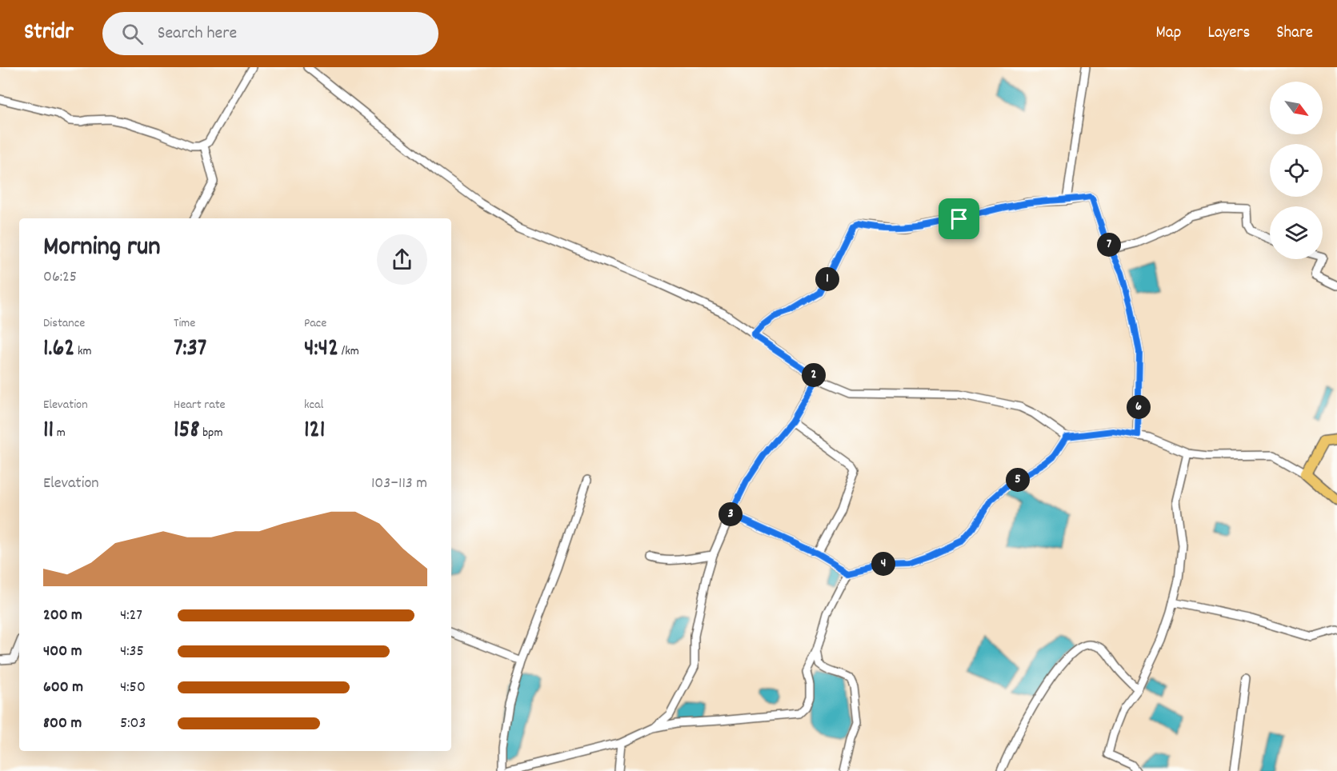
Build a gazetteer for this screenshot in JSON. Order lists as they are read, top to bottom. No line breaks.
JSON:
{"north":"bottom right","page":{"header":"Stridr","search":"Search here","nav":["Map","Layers","Share"],"heading":["Morning run","06:25"],"pins":["7","1","2","6","5","3","4"],"stats":[["Distance","1.62 km"],["Time","7:37"],["Pace","4:42 /km"],["Elevation","11 m"],["Heart rate","158 bpm"],["kcal","121"]],"chart":["Elevation","103–113 m"],"list":[{"name":"200 m","note":"4:27"},{"name":"400 m","note":"4:35"},{"name":"600 m","note":"4:50"},{"name":"800 m","note":"5:03"}]}}
